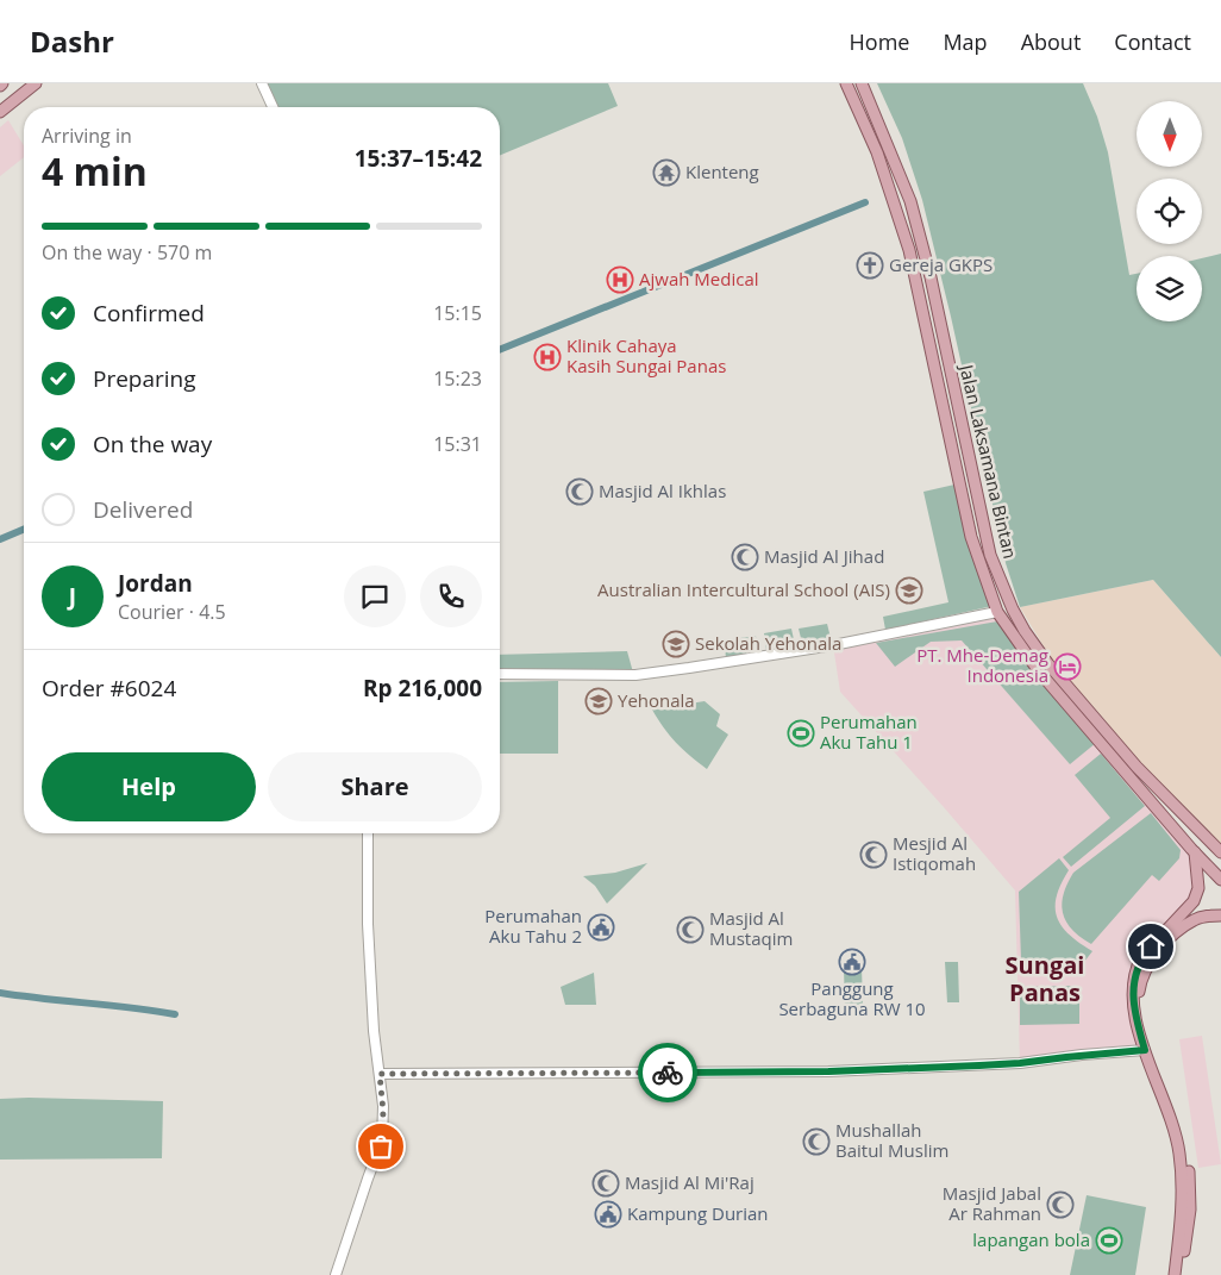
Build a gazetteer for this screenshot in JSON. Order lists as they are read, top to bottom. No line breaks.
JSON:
{"streets":{"main road":["Jalan Laksamana Bintan"]},"districts":["Sungai Panas"],"places":{"temple":["Klenteng"],"church":["Gereja GKPS"],"hospital":["Ajwah Medical","Klinik Cahaya Kasih Sungai Panas"],"mosque":["Masjid Al Ikhlas","Masjid Al Jihad","Mesjid Al Istiqomah","Masjid Al Mustaqim","Mushallah Baitul Muslim","Masjid Al Mi'Raj","Masjid Jabal Ar Rahman"],"school or university":["Australian Intercultural School (AIS)","Sekolah Yehonala","Yehonala"],"hotel":["PT. Mhe-Demag Indonesia"],"sports":["Perumahan Aku Tahu 1","lapangan bola"],"public building":["Perumahan Aku Tahu 2","Panggung Serbaguna RW 10","Kampung Durian"]},"north":"bottom","page":{"header":"Dashr","nav":["Home","Map","About","Contact"],"heading":["4 min","Arriving in","15:37–15:42"],"panel":["Jordan","Courier · 4.5","Order #6024","Rp 216,000"],"bar":"On the way · 570 m","list":[["Confirmed","15:15"],["Preparing","15:23"],["On the way","15:31"],"Delivered"],"round":"J","buttons":["Help","Share"]}}
